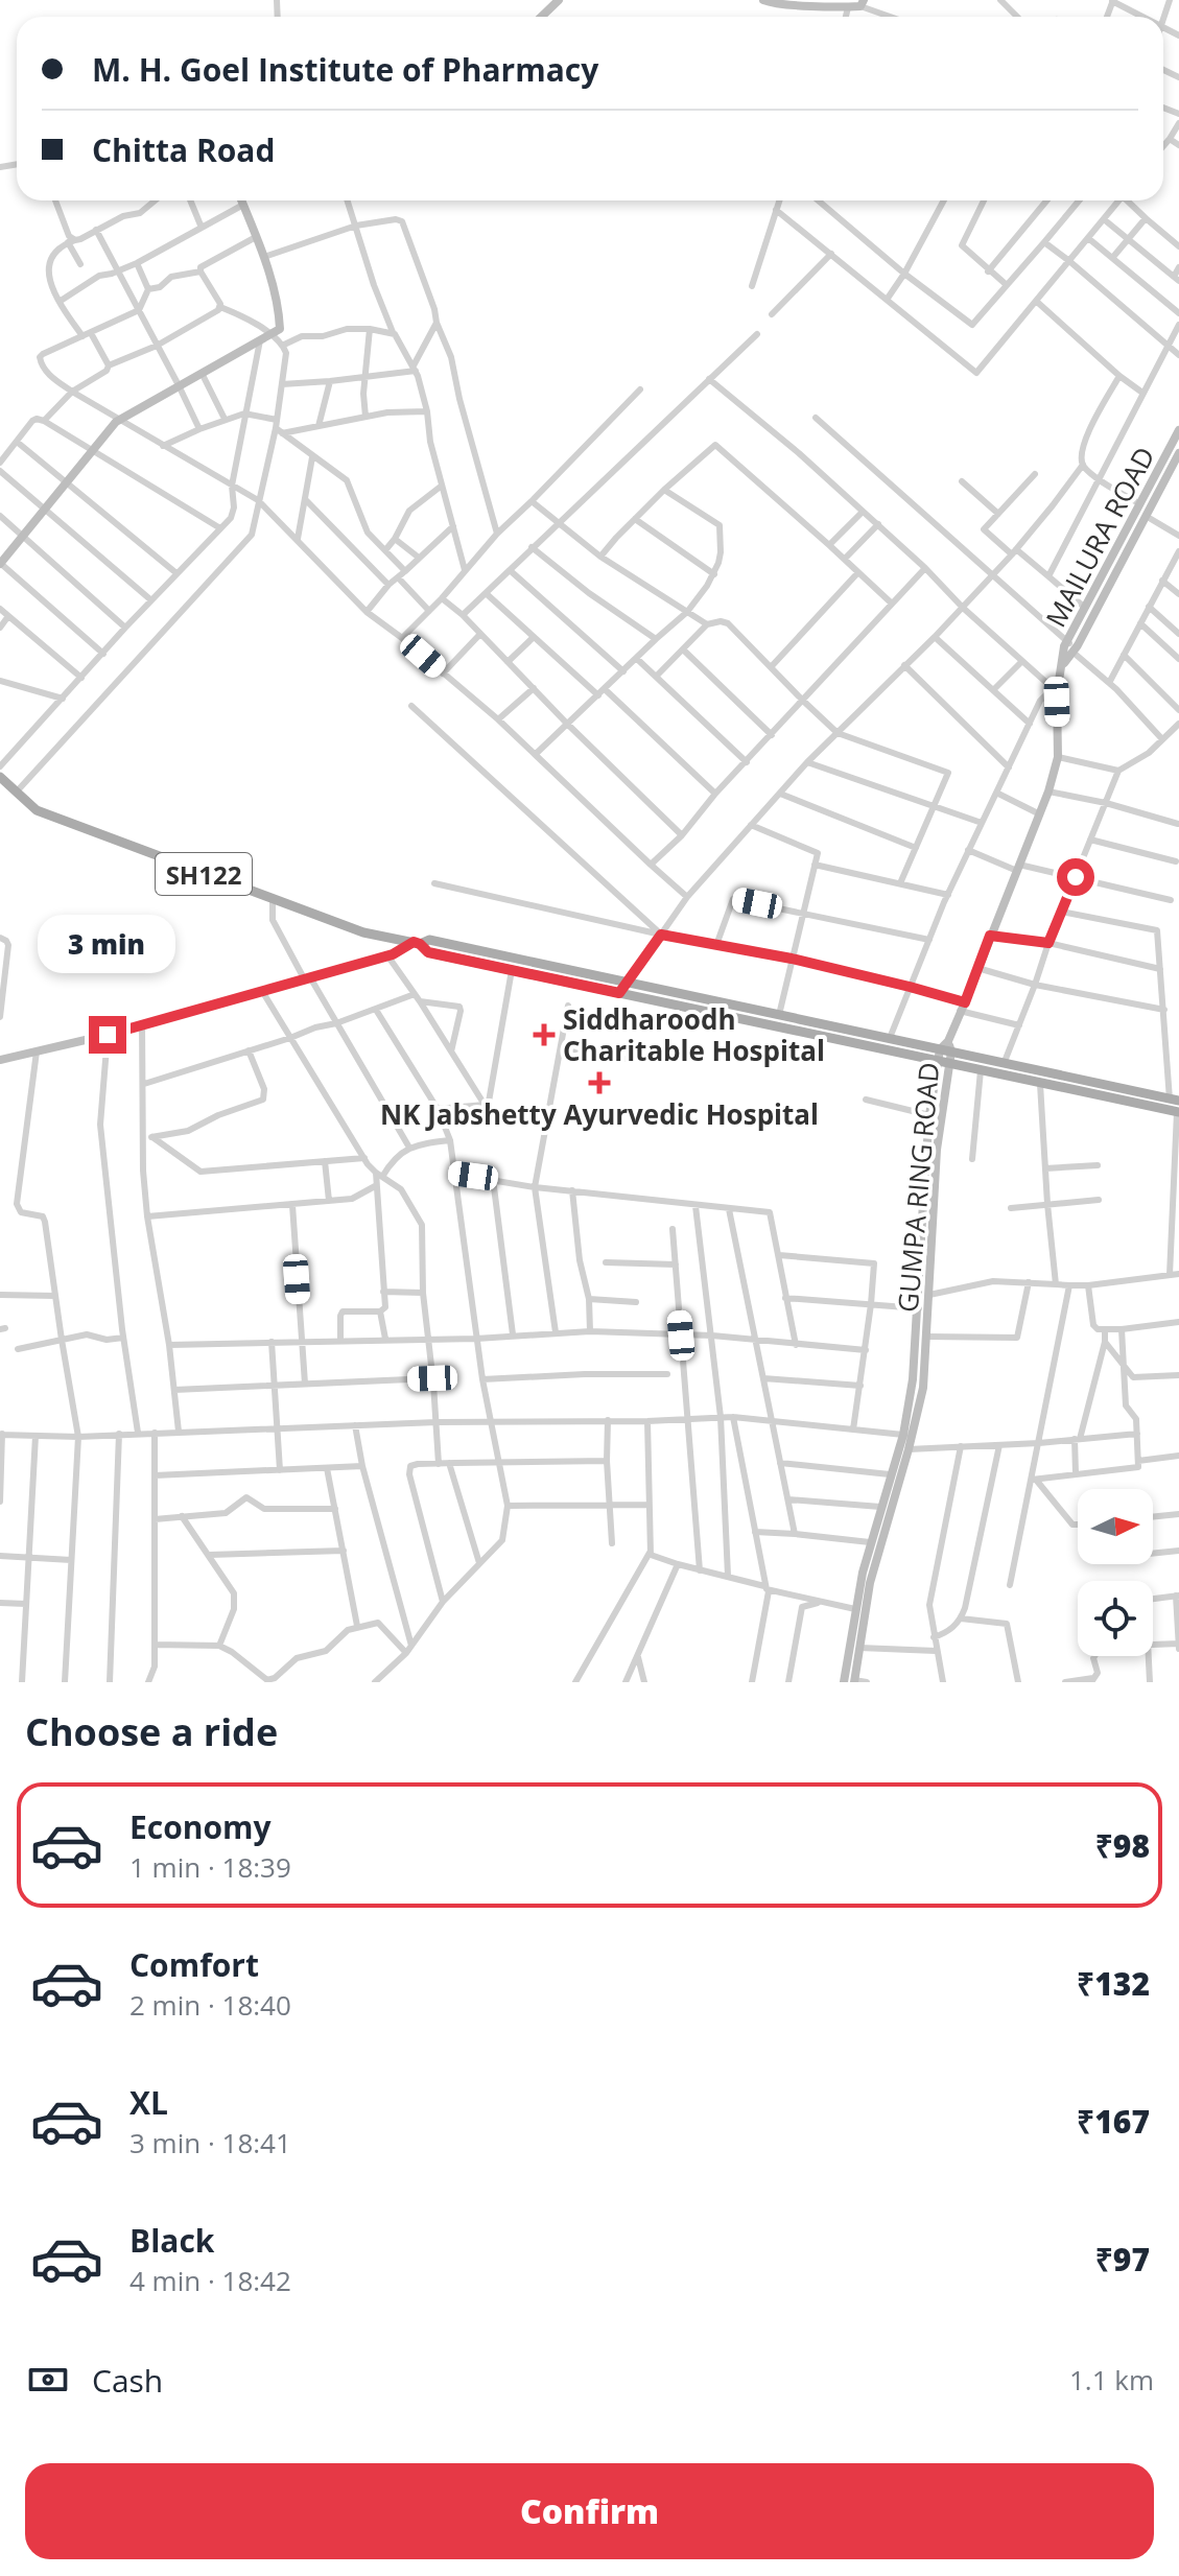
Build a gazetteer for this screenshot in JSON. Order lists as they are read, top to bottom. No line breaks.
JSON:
{"streets":{"main road":["SH122"],"street":["MAILURA ROAD","GUMPA RING ROAD"]},"crossings":[["MAILURA ROAD","GUMPA RING ROAD"],["SH122","GUMPA RING ROAD"]],"places":{"health":["Siddharoodh Charitable Hospital","NK Jabshetty Ayurvedic Hospital"]},"north":"right","page":{"banner":["M. H. Goel Institute of Pharmacy","Chitta Road"],"bubble":"3 min","heading":"Choose a ride","list":[{"name":"Economy","note":"1 min · 18:39","value":"₹98"},{"name":"Comfort","note":"2 min · 18:40","value":"₹132"},{"name":"XL","note":"3 min · 18:41","value":"₹167"},{"name":"Black","note":"4 min · 18:42","value":"₹97"}],"pay":["Cash","1.1 km"],"buttons":"Confirm"}}
